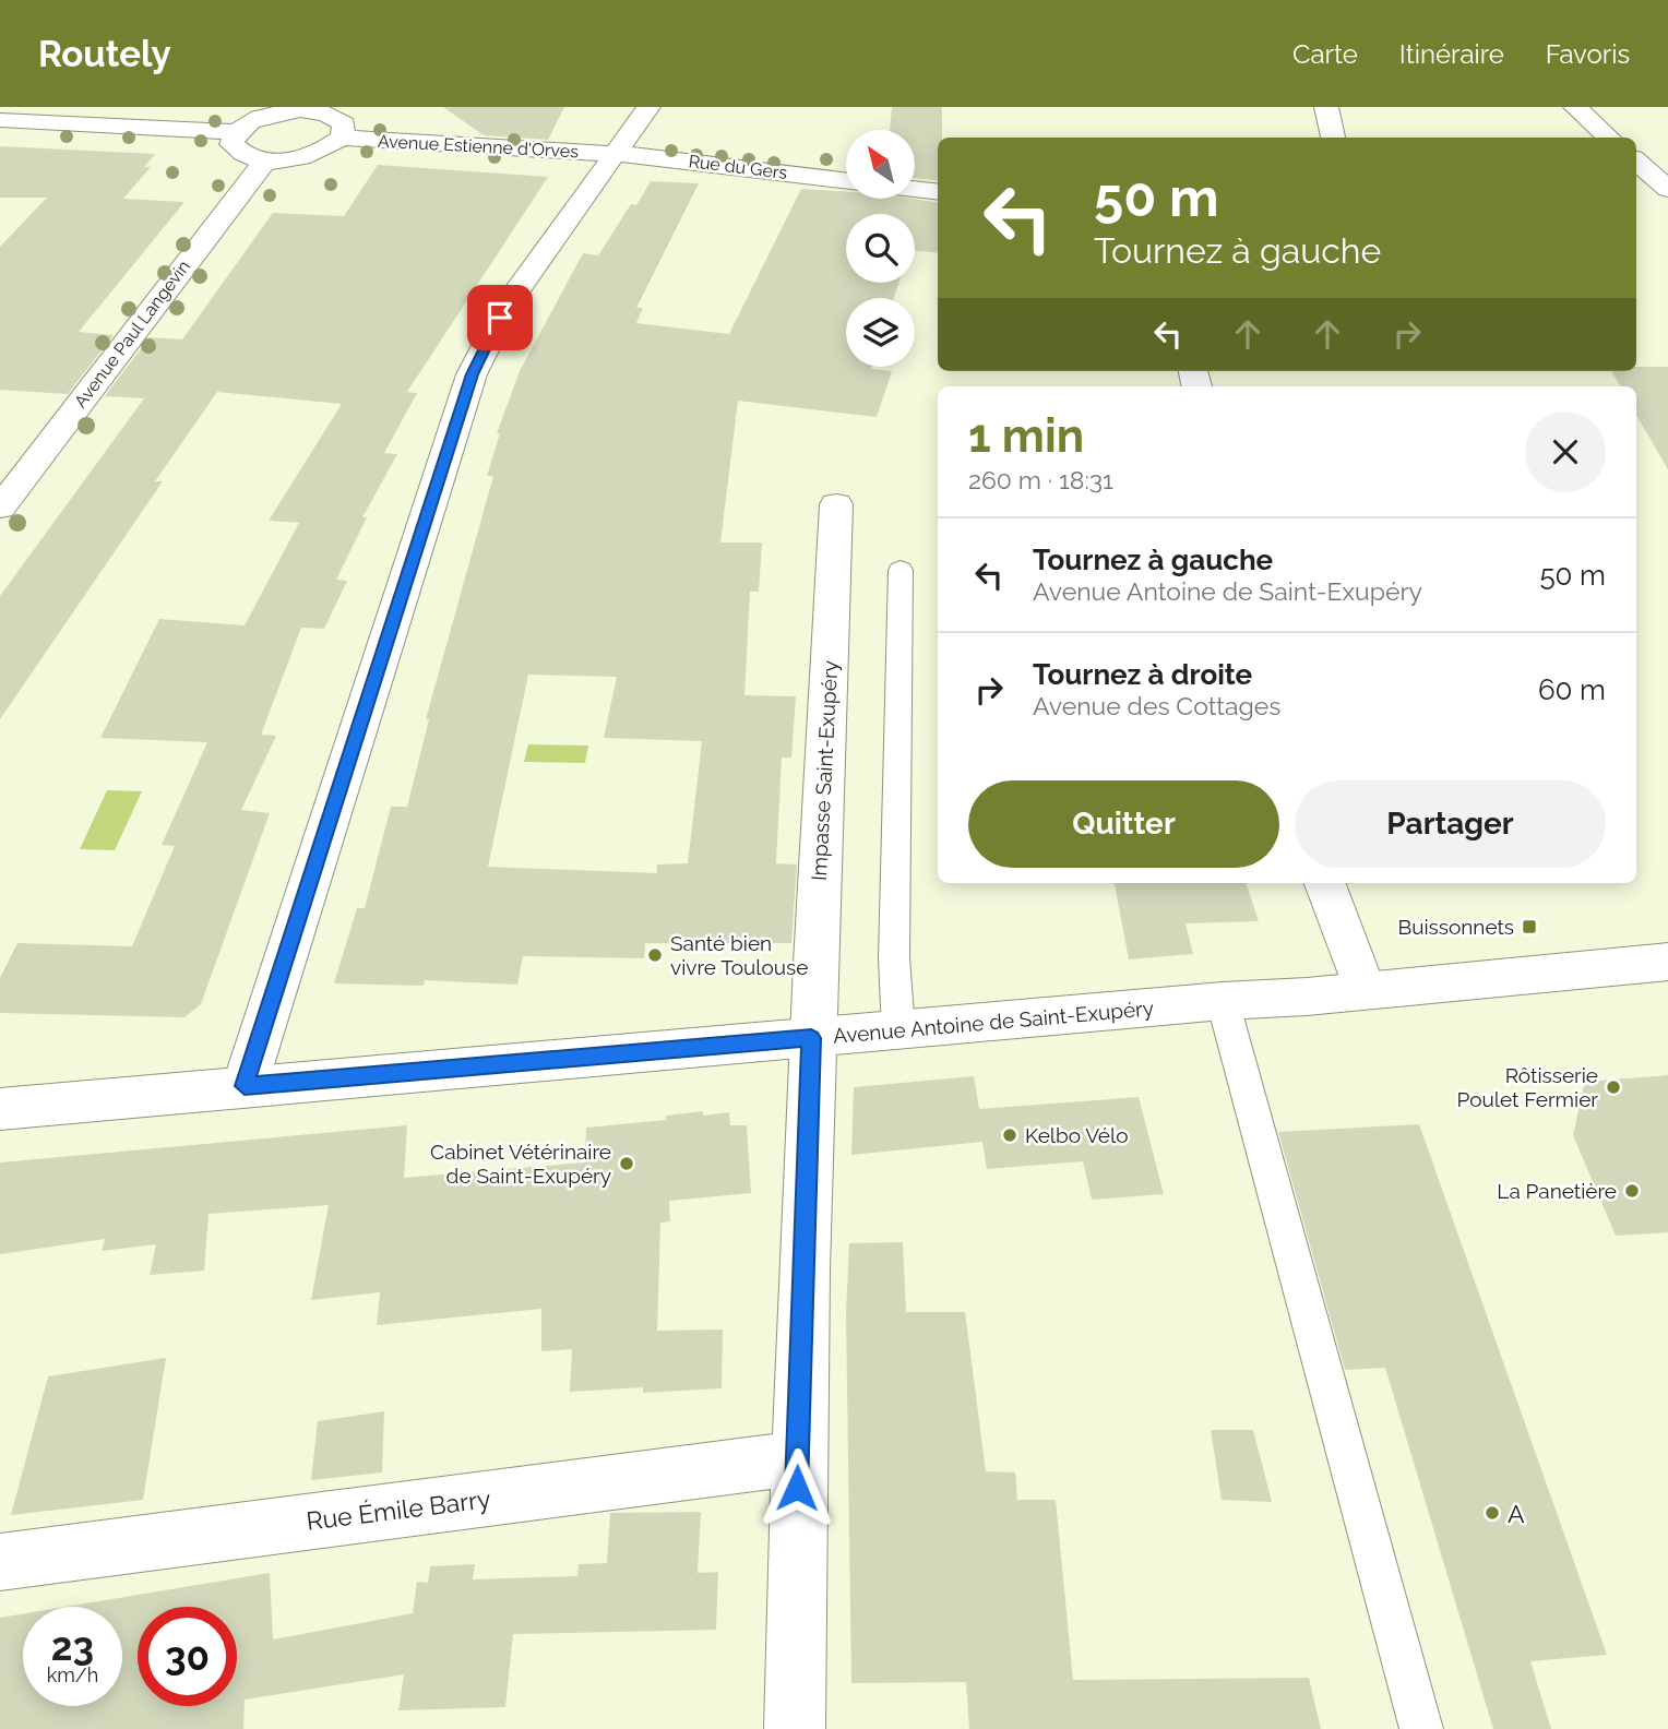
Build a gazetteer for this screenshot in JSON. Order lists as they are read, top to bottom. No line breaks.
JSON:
{"streets":{"street":["Avenue Estienne d'Orves","Rue du Gers","Avenue Paul Langevin","Impasse Saint-Exupéry","Avenue Antoine de Saint-Exupéry","Rue Émile Barry"]},"crossings":[["Avenue Estienne d'Orves","Rue du Gers"],["Impasse Saint-Exupéry","Avenue Antoine de Saint-Exupéry"],["Impasse Saint-Exupéry","Rue Émile Barry"]],"places":{"transit":["Buissonnets"],"other":["Santé bien vivre Toulouse","Rôtisserie Poulet Fermier","Kelbo Vélo","Cabinet Vétérinaire de Saint-Exupéry","La Panetière","A"]},"north":"top left","page":{"header":"Routely","nav":["Carte","Itinéraire","Favoris"],"turn":["50 m","Tournez à gauche"],"heading":["1 min","260 m · 18:31"],"list":[{"name":"Tournez à gauche","note":"Avenue Antoine de Saint-Exupéry","value":"50 m"},{"name":"Tournez à droite","note":"Avenue des Cottages","value":"60 m"}],"buttons":["Quitter","Partager"],"speed":"23 km/h","limit":"30"}}
